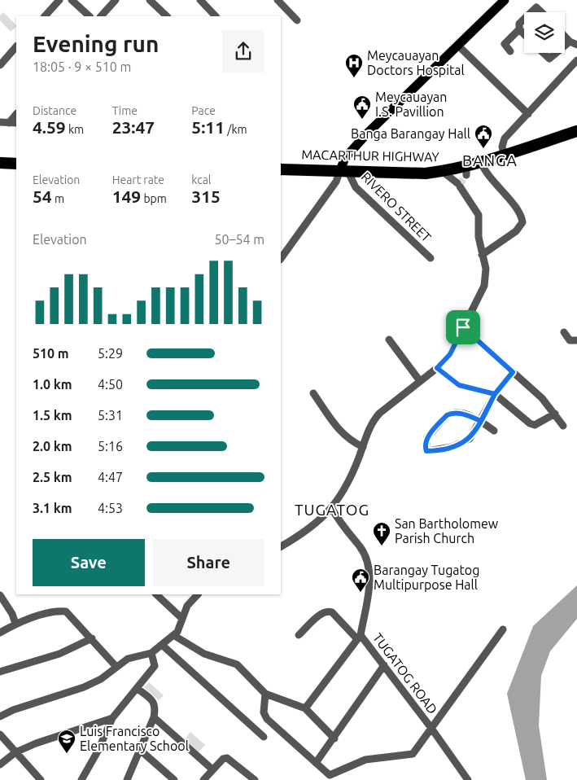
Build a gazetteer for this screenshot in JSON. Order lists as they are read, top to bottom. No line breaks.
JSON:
{"streets":{"highway":["MACARTHUR HIGHWAY"],"street":["RIVERO STREET","TUGATOG ROAD"]},"crossings":[["MACARTHUR HIGHWAY","RIVERO STREET"]],"districts":["BANGA","TUGATOG"],"places":{"hospital":["Meycauayan Doctors Hospital"],"public building":["Meycauayan I.S. Pavillion","Banga Barangay Hall","Barangay Tugatog Multipurpose Hall"],"church":["San Bartholomew Parish Church"],"school or university":["Luis Francisco Elementary School"]},"page":{"heading":["Evening run","18:05 · 9 × 510 m"],"stats":[["Distance","4.59 km"],["Time","23:47"],["Pace","5:11 /km"],["Elevation","54 m"],["Heart rate","149 bpm"],["kcal","315"]],"chart":["Elevation","50–54 m"],"list":[{"name":"510 m","note":"5:29"},{"name":"1.0 km","note":"4:50"},{"name":"1.5 km","note":"5:31"},{"name":"2.0 km","note":"5:16"},{"name":"2.5 km","note":"4:47"},{"name":"3.1 km","note":"4:53"}],"buttons":["Save","Share"]}}
